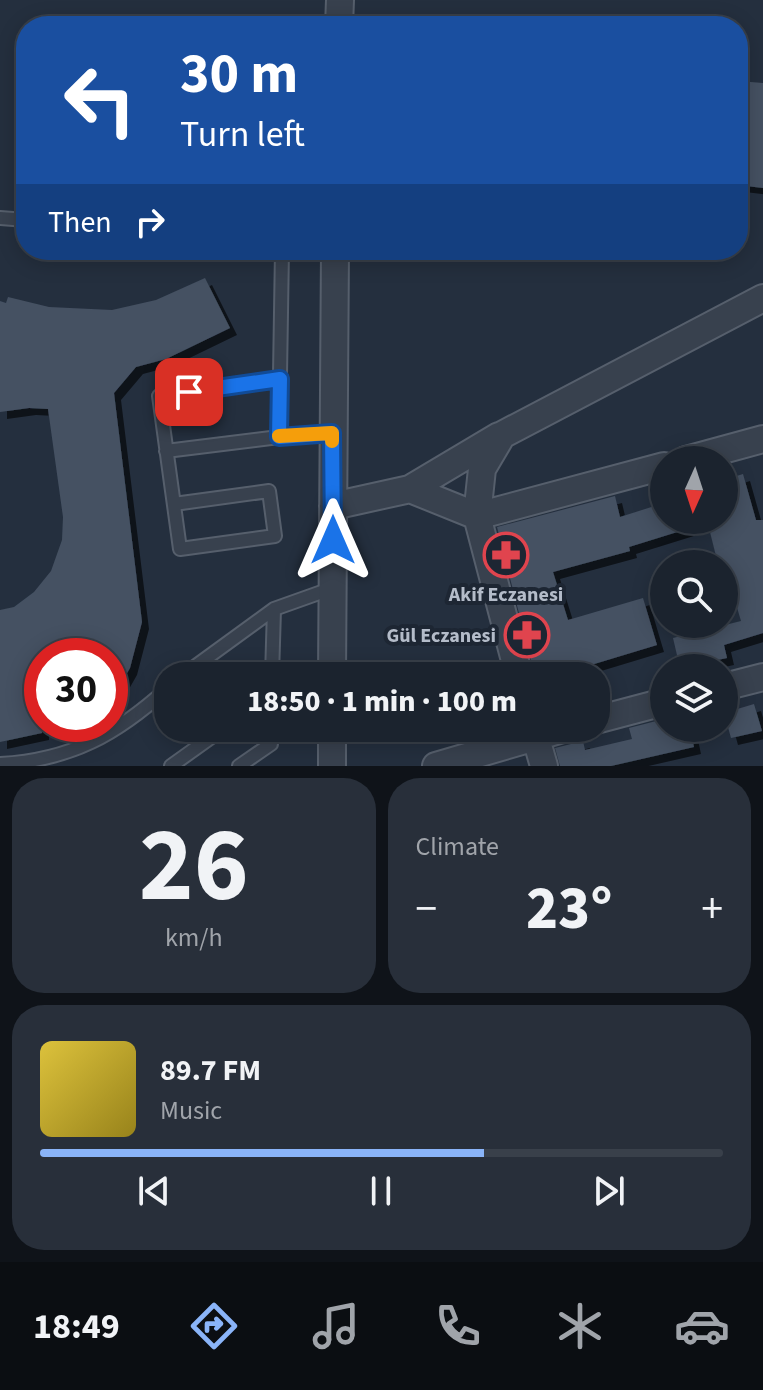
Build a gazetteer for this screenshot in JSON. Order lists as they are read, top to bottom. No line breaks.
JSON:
{"places":{"pharmacy":["Akif Eczanesi","Gül Eczanesi"]},"north":"bottom","page":{"turn":["30 m","Turn left"],"then":"Then","limit":"30","trip":"18:50 · 1 min · 100 m","tile":[["26","km/h"],"Climate"],"heat":["−","23°","+"],"song":["89.7 FM","Music"],"tabs":"18:49"}}
